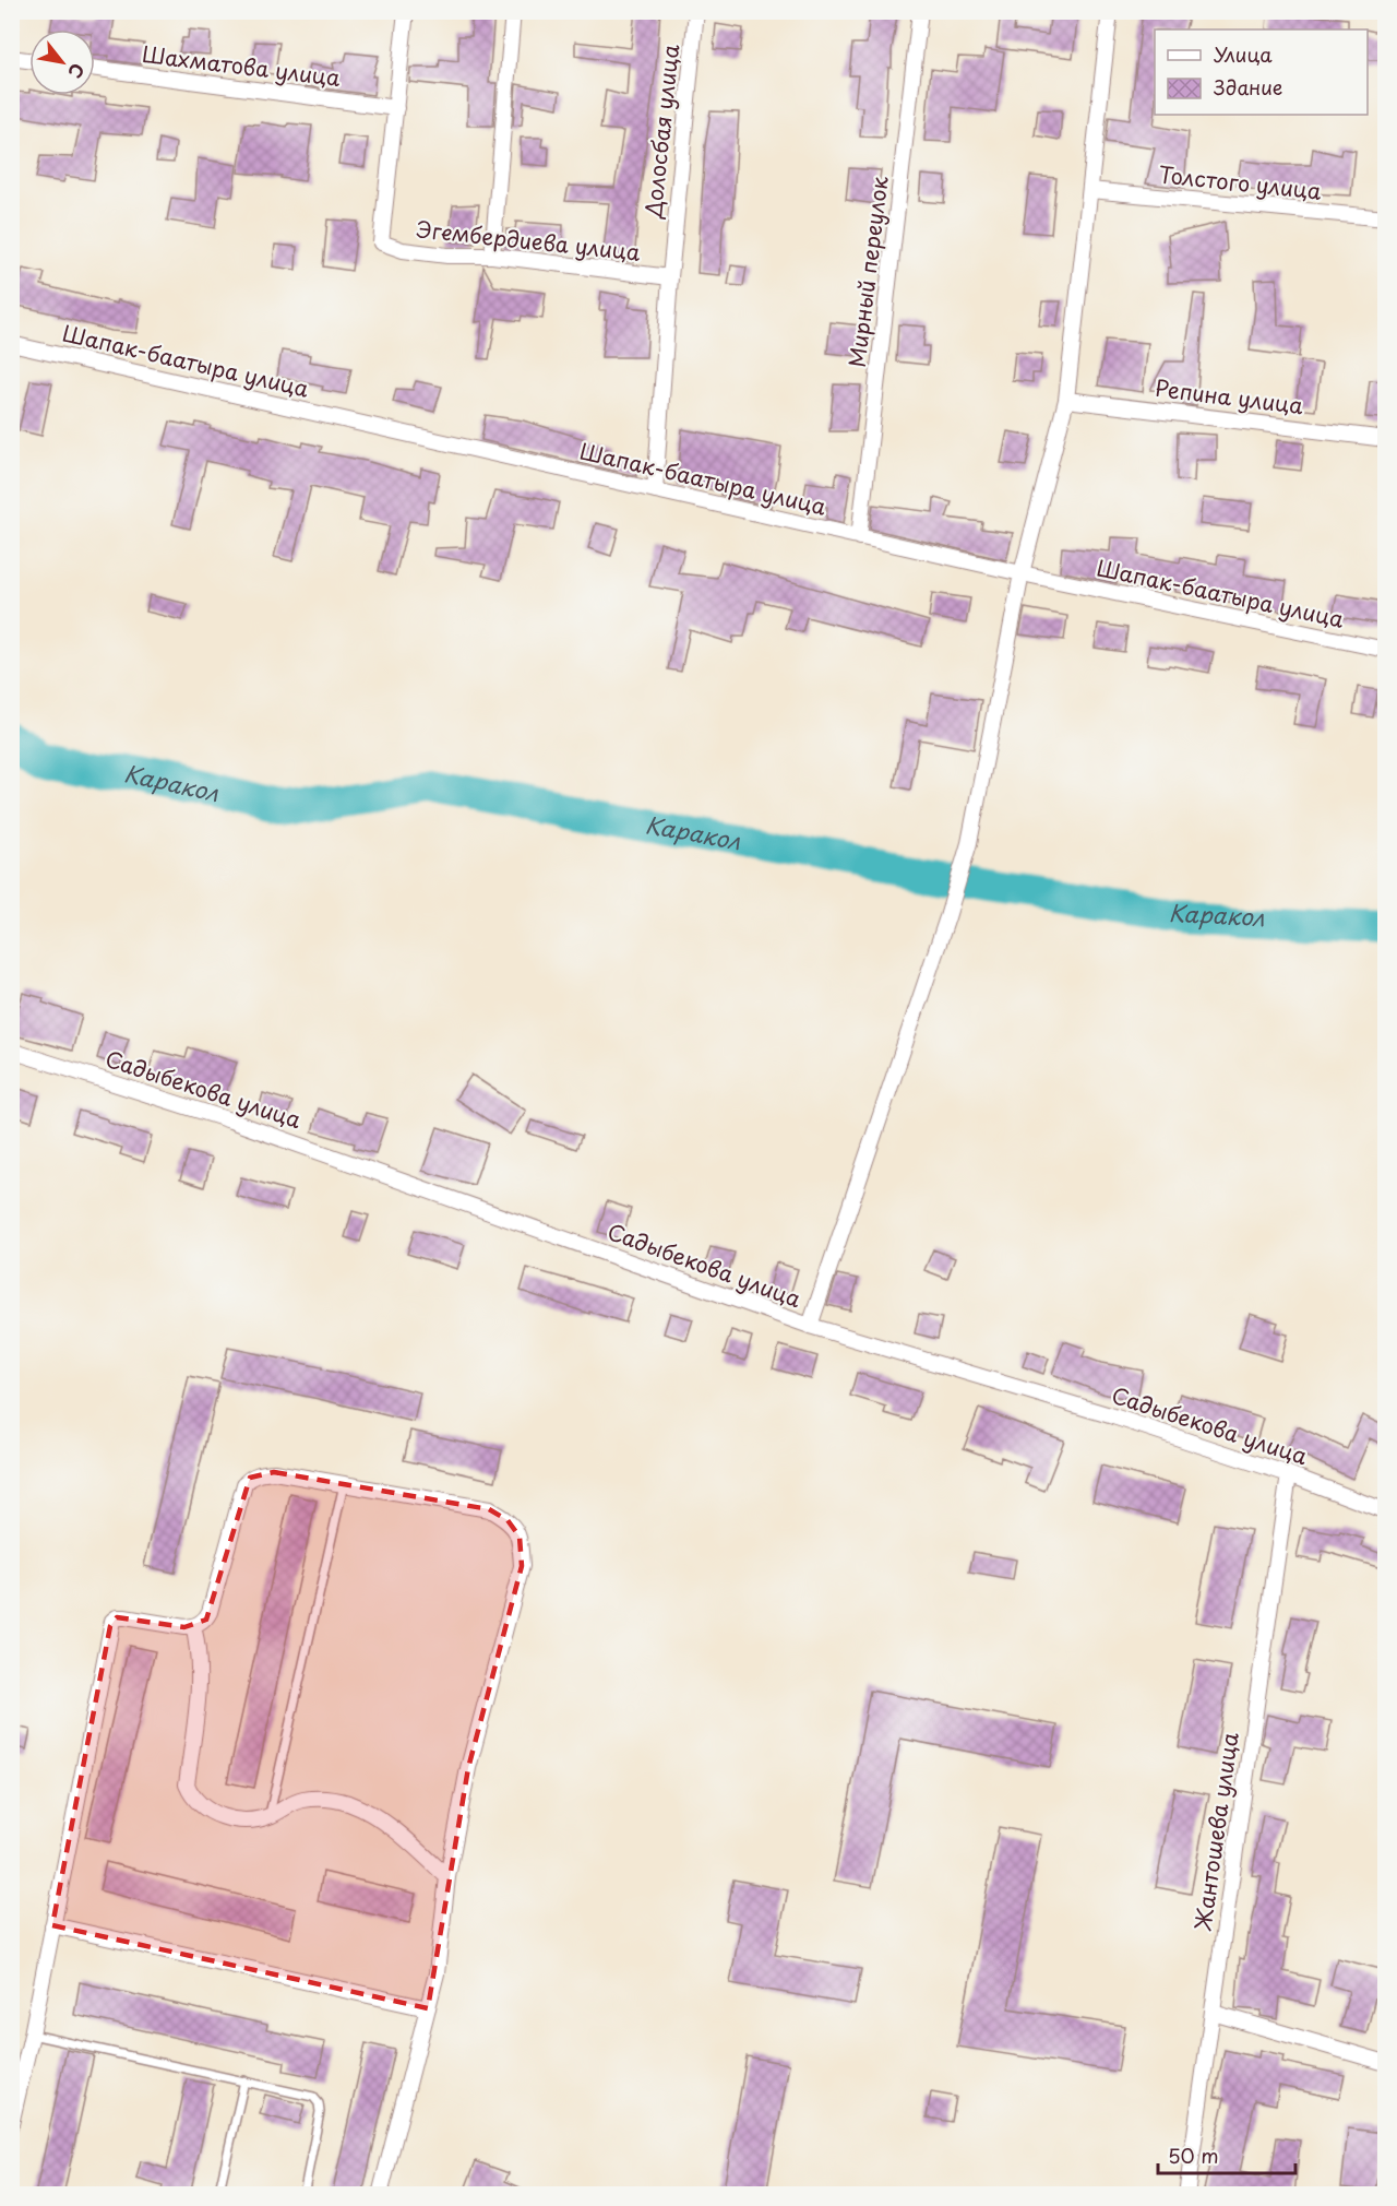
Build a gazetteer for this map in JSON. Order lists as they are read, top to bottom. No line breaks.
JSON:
{"streets":{"street":["Шахматова улица","Долосбая улица","Толстого улица","Эгембердиева улица","Мирный переулок","Шапак-баатыра улица","Репина улица","Садыбекова улица","Жантошева улица"]},"crossings":[["Шахматова улица","Эгембердиева улица"],["Долосбая улица","Эгембердиева улица"],["Долосбая улица","Шапак-баатыра улица"],["Мирный переулок","Шапак-баатыра улица"],["Садыбекова улица","Жантошева улица"]],"water":["Каракол"],"legend":["Улица","Здание"],"scale_bar":"50 m","north":"bottom right"}
